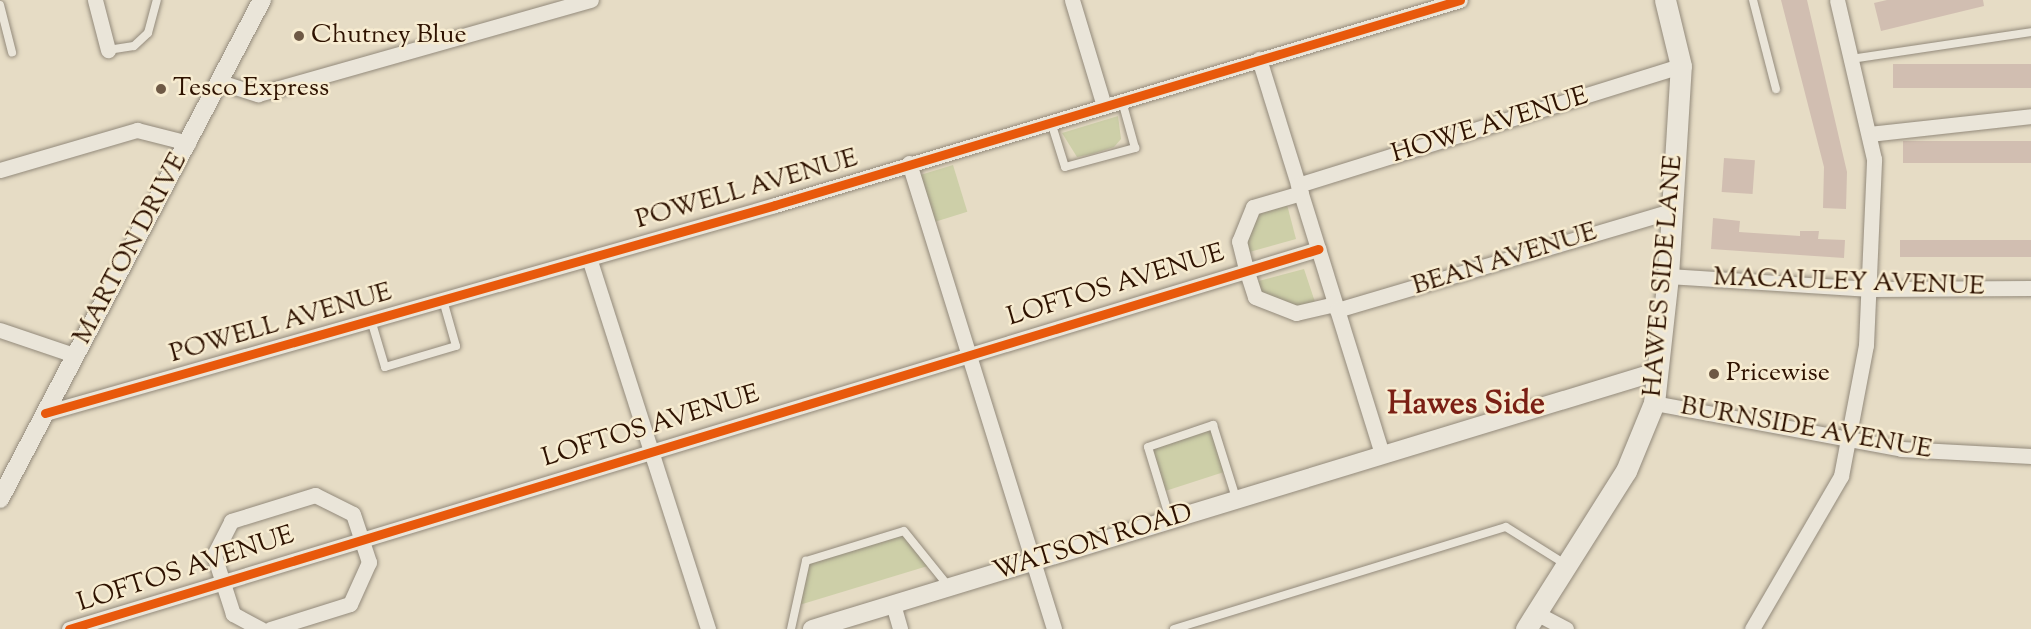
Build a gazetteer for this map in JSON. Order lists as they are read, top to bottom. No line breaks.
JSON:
{"streets":{"main road":["HAWES SIDE LANE"],"street":["HOWE AVENUE","POWELL AVENUE","MARTON DRIVE","BEAN AVENUE","MACAULEY AVENUE","LOFTOS AVENUE","BURNSIDE AVENUE","WATSON ROAD"]},"crossings":[["HOWE AVENUE","HAWES SIDE LANE"],["HOWE AVENUE","LOFTOS AVENUE"],["POWELL AVENUE","MARTON DRIVE"],["BEAN AVENUE","HAWES SIDE LANE"],["BEAN AVENUE","LOFTOS AVENUE"],["HAWES SIDE LANE","MACAULEY AVENUE"],["HAWES SIDE LANE","BURNSIDE AVENUE"],["HAWES SIDE LANE","WATSON ROAD"]],"districts":["Hawes Side"],"places":["Chutney Blue","Tesco Express","Pricewise"]}
